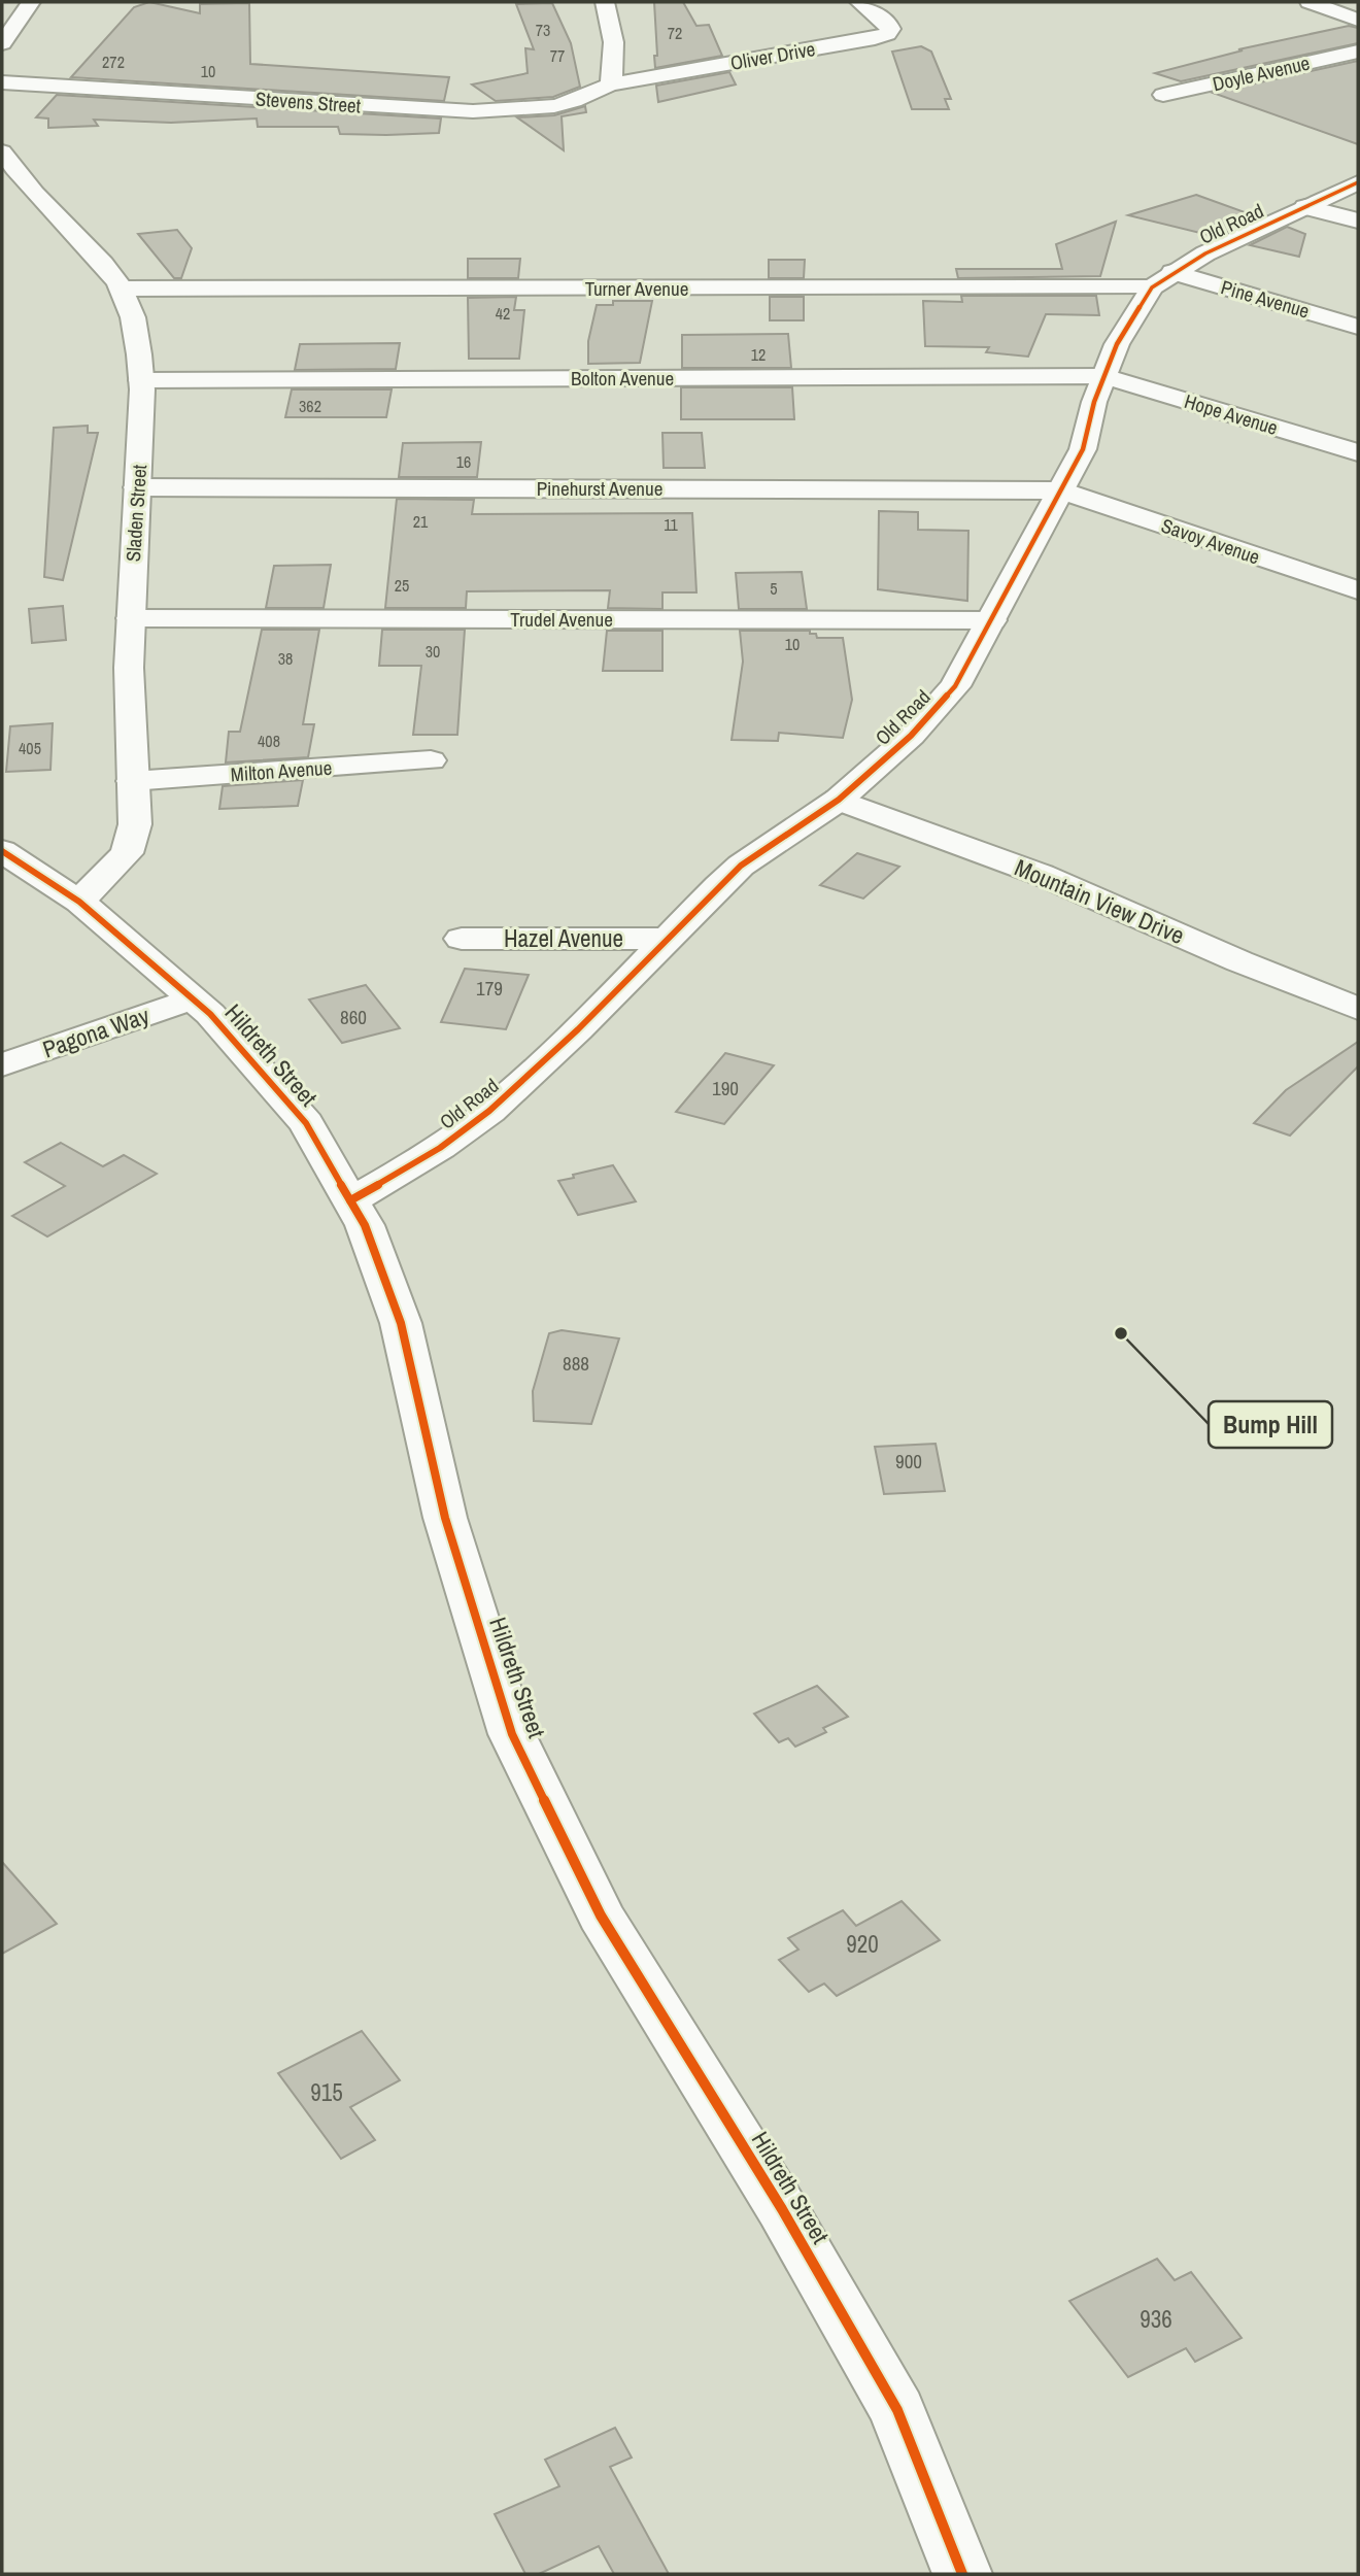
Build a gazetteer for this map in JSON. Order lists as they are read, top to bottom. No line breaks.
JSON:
{"streets":{"street":["Oliver Drive","Doyle Avenue","Stevens Street","Old Road","Turner Avenue","Pine Avenue","Bolton Avenue","Hope Avenue","Pinehurst Avenue","Sladen Street","Savoy Avenue","Trudel Avenue","Milton Avenue","Mountain View Drive","Hazel Avenue","Pagona Way","Hildreth Street"]},"crossings":[["Oliver Drive","Stevens Street"],["Old Road","Turner Avenue"],["Old Road","Pine Avenue"],["Old Road","Bolton Avenue"],["Old Road","Hope Avenue"],["Old Road","Pinehurst Avenue"],["Old Road","Savoy Avenue"],["Old Road","Trudel Avenue"],["Old Road","Mountain View Drive"],["Old Road","Hazel Avenue"],["Old Road","Hildreth Street"],["Turner Avenue","Pine Avenue"],["Turner Avenue","Sladen Street"],["Bolton Avenue","Hope Avenue"],["Bolton Avenue","Sladen Street"],["Pinehurst Avenue","Sladen Street"],["Pinehurst Avenue","Savoy Avenue"],["Sladen Street","Trudel Avenue"],["Sladen Street","Milton Avenue"],["Sladen Street","Hildreth Street"],["Pagona Way","Hildreth Street"]],"places":["Bump Hill"],"house_numbers":["73","72","77","272","10","42","12","362","16","21","11","25","5","10","30","38","408","405","179","860","190","888","900","920","915","936"]}
